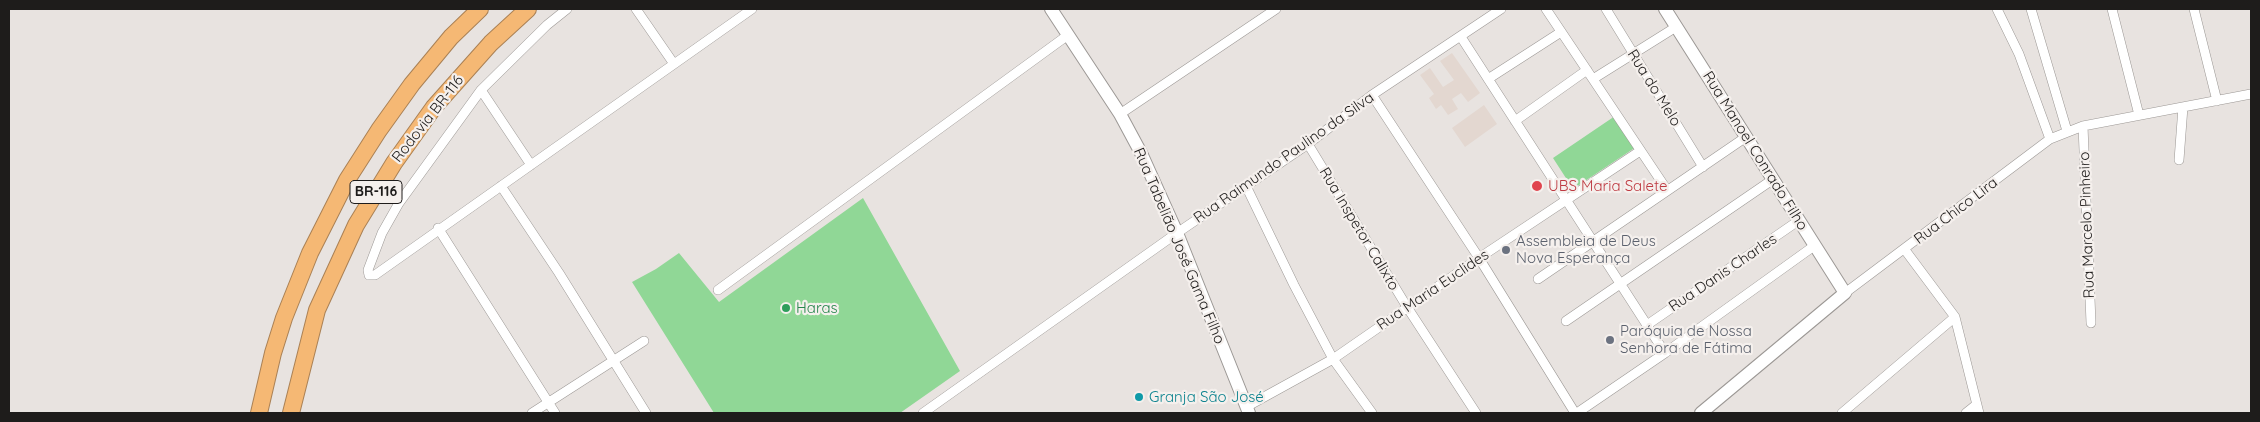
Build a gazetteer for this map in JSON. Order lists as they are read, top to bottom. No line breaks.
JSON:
{"streets":{"highway":["Rodovia BR-116","BR-116"],"street":["Rua do Melo","Rua Manoel Conrado Filho","Rua Raimundo Paulino da Silva","Rua Chico Lira","Rua Marcelo Pinheiro","Rua Inspetor Calixto","Rua Tabelião José Gama Filho","Rua Danis Charles","Rua Maria Euclides"]},"crossings":[["Rua Manoel Conrado Filho","Rua Chico Lira"],["Rua Manoel Conrado Filho","Rua Danis Charles"],["Rua Raimundo Paulino da Silva","Rua Inspetor Calixto"],["Rua Raimundo Paulino da Silva","Rua Tabelião José Gama Filho"],["Rua Chico Lira","Rua Marcelo Pinheiro"],["Rua Inspetor Calixto","Rua Maria Euclides"],["Rua Tabelião José Gama Filho","Rua Maria Euclides"]],"places":["UBS Maria Salete","Assembleia de Deus Nova Esperança","Haras","Paróquia de Nossa Senhora de Fátima","Granja São José"]}
